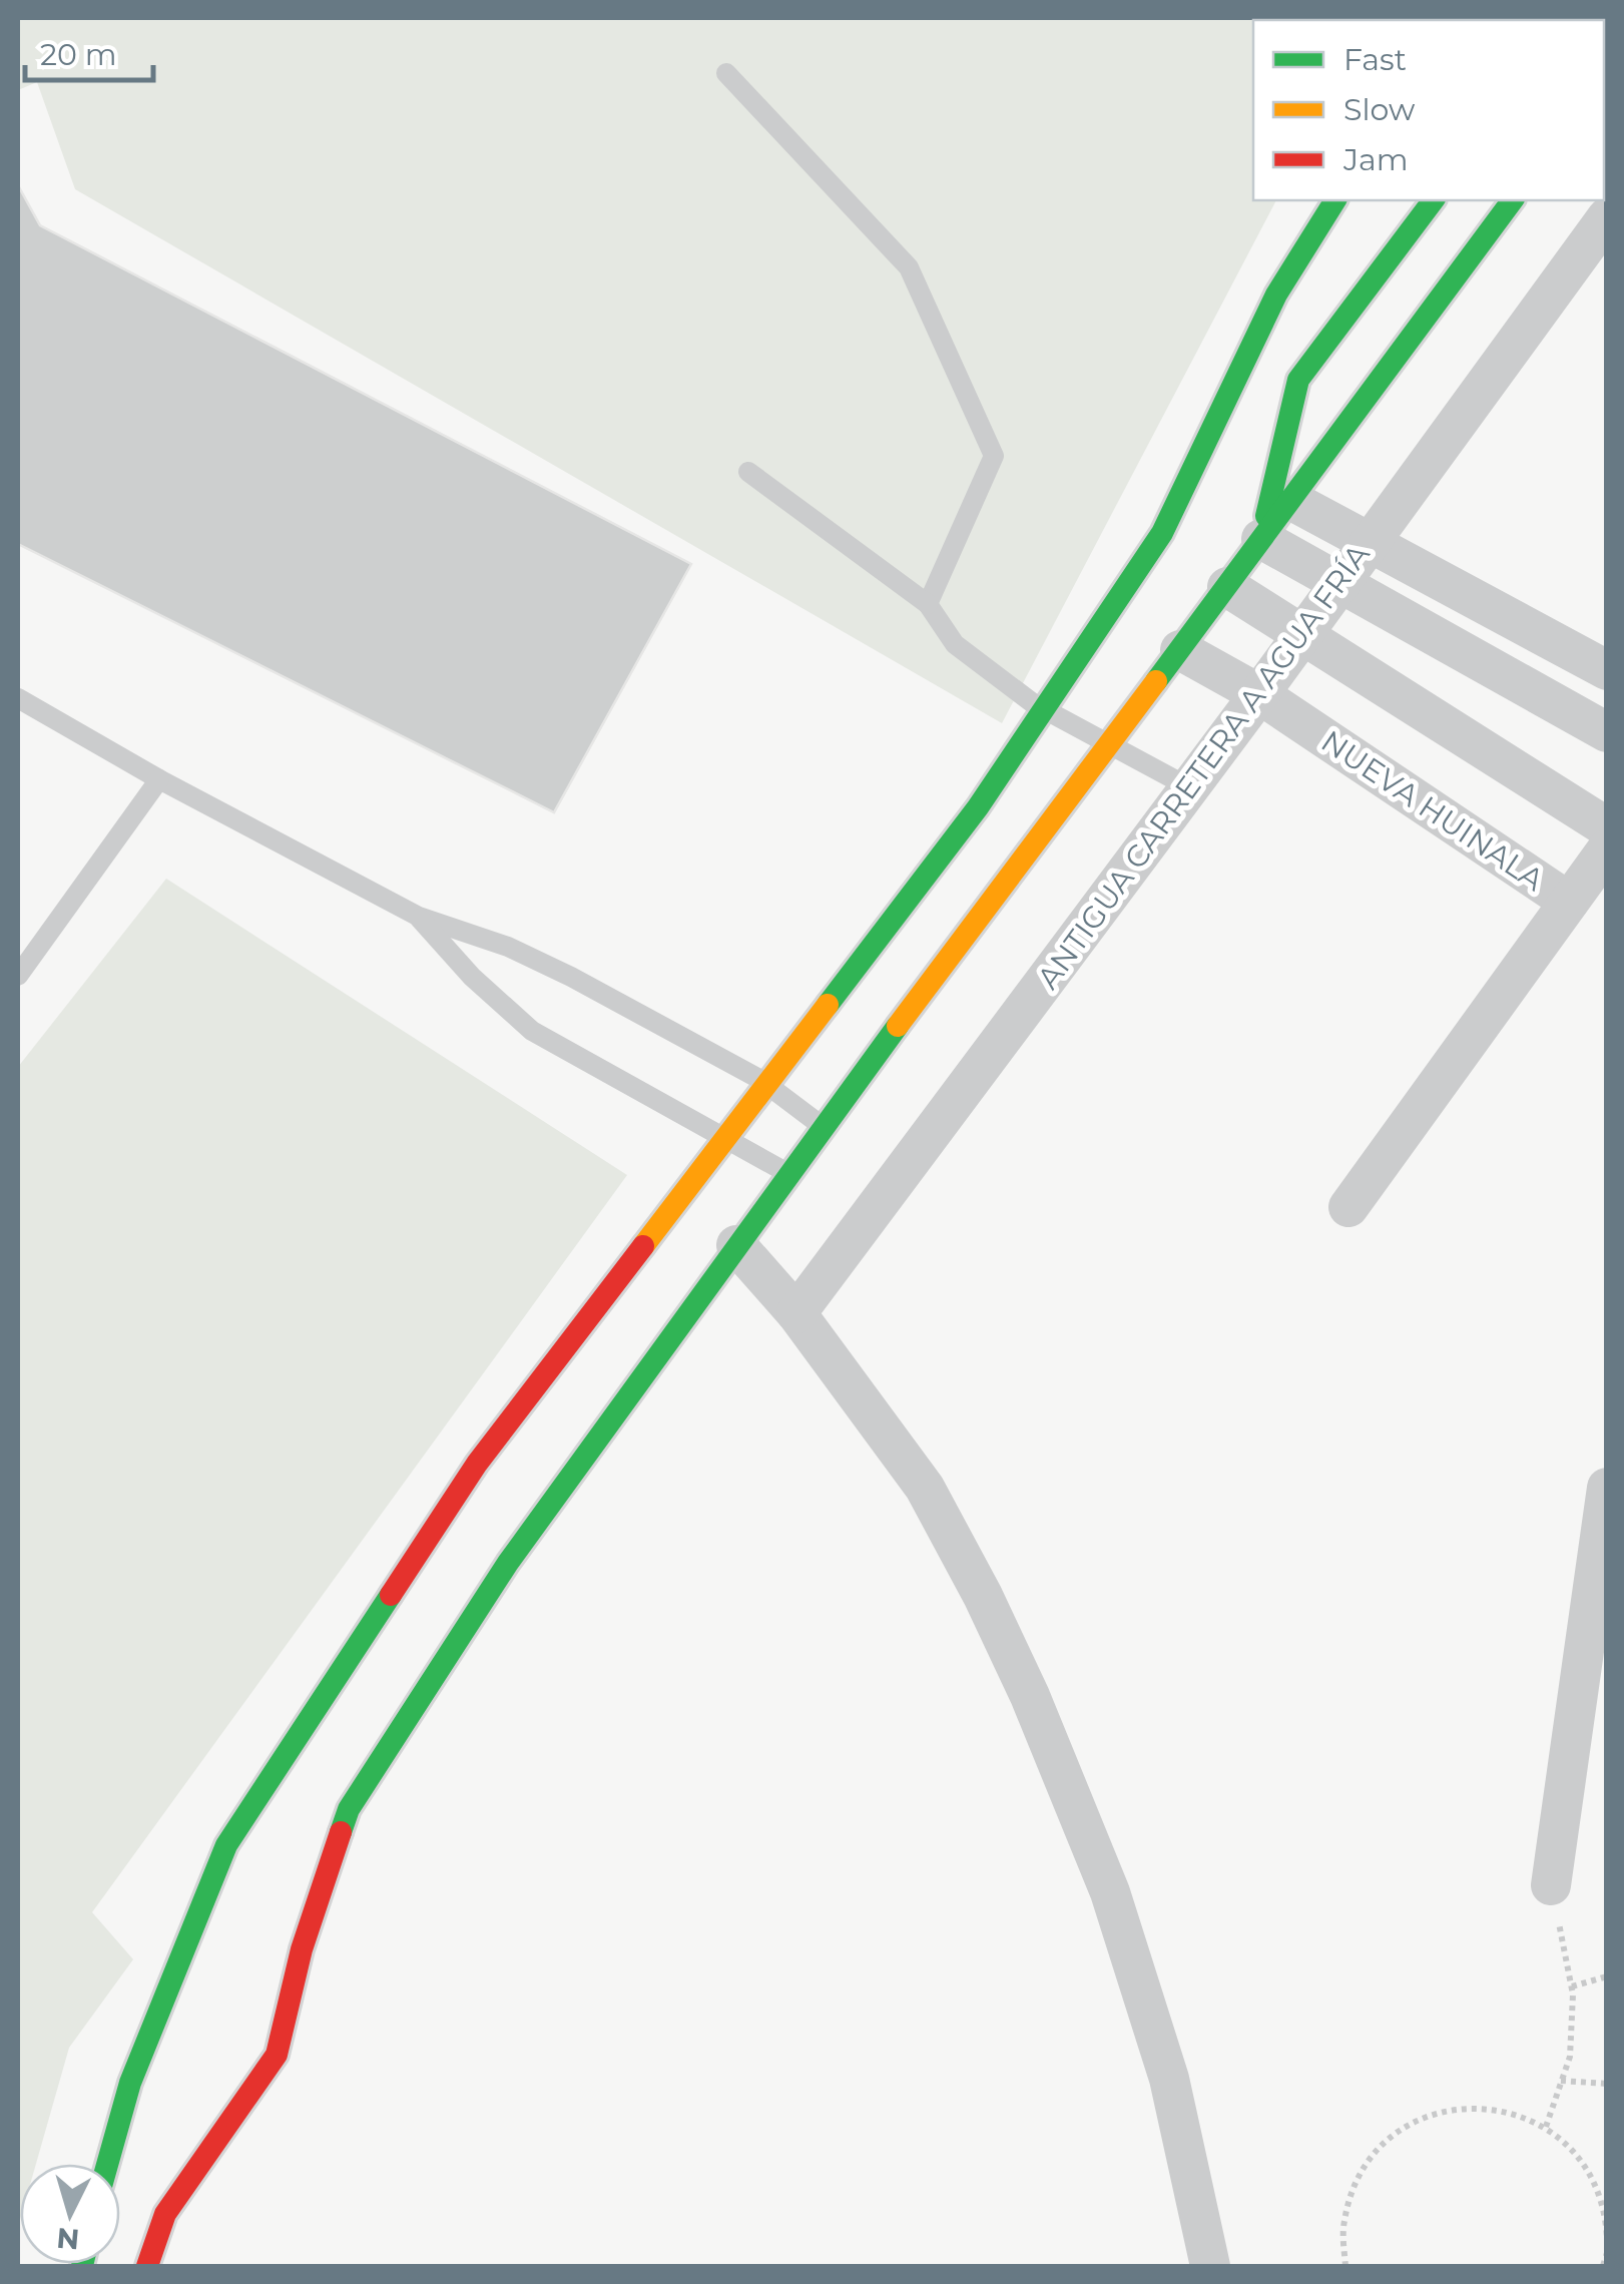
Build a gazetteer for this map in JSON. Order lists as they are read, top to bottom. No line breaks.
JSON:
{"streets":{"street":["ANTIGUA CARRETERA A AGUA FRÍA","NUEVA HUINALA"]},"crossings":[["ANTIGUA CARRETERA A AGUA FRÍA","NUEVA HUINALA"]],"legend":["Fast","Slow","Jam"],"scale_bar":"20 m","north":"bottom"}
